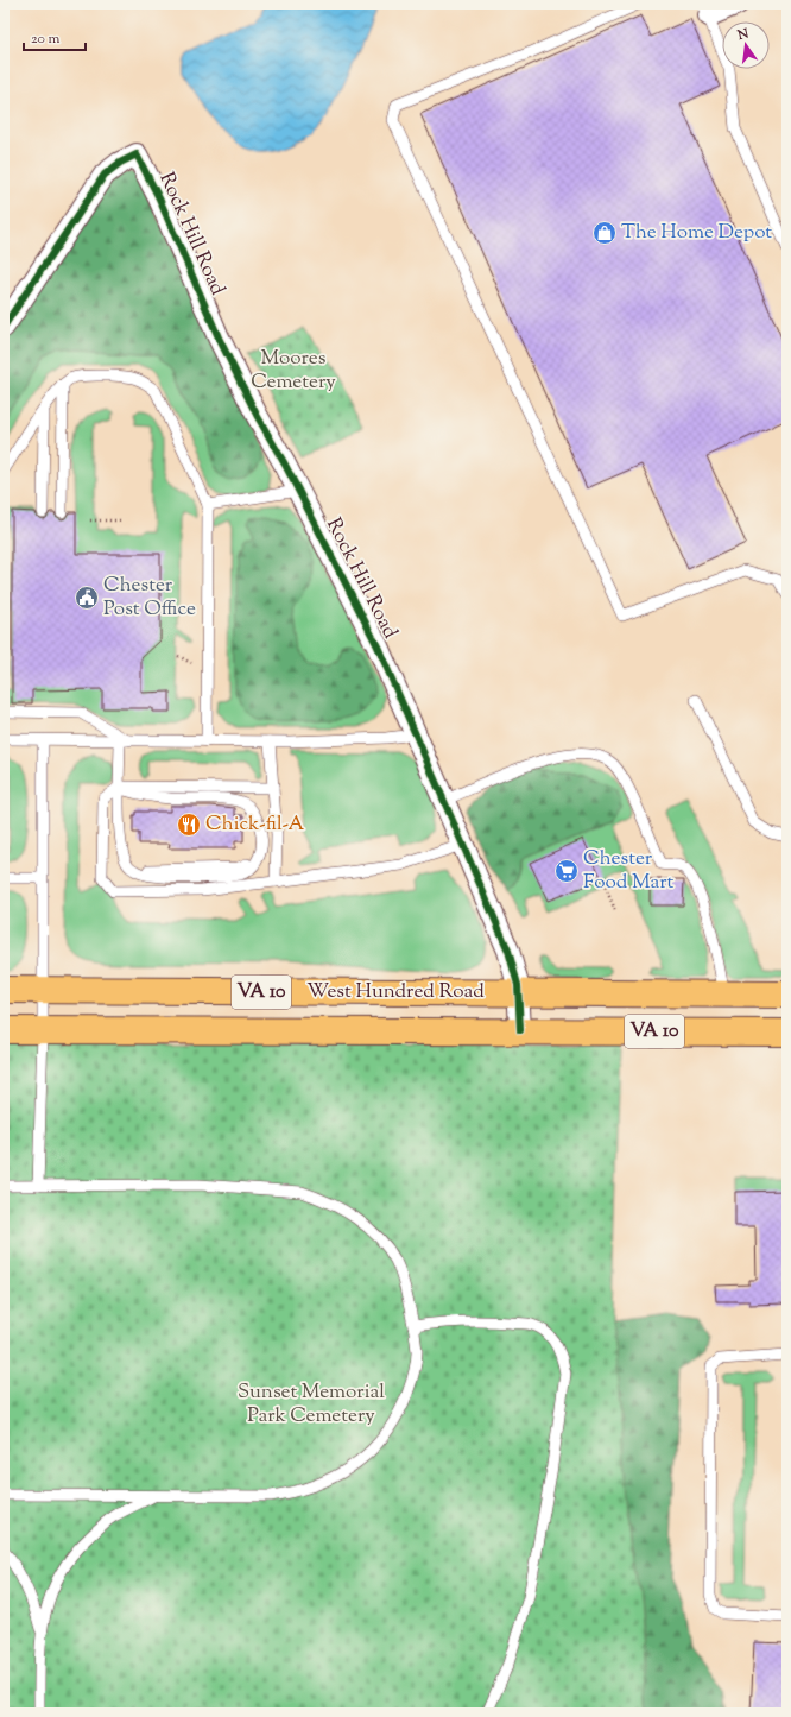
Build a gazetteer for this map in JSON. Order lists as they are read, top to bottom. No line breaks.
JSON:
{"streets":{"main road":["VA 10","West Hundred Road"],"street":["Rock Hill Road"]},"crossings":[["Rock Hill Road","West Hundred Road"]],"parks":["Moores Cemetery","Sunset Memorial Park Cemetery"],"places":{"shop":["The Home Depot"],"public building":["Chester Post Office"],"restaurant":["Chick-fil-A"],"supermarket":["Chester Food Mart"]},"scale_bar":"20 m","north":"top"}
